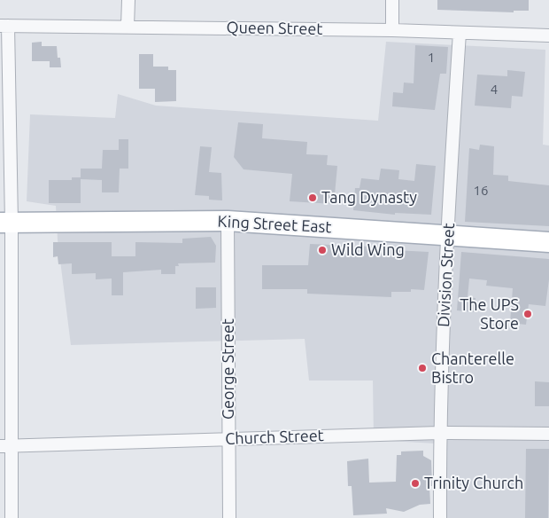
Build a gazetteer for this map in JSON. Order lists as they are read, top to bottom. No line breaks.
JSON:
{"streets":{"main road":["King Street East"],"street":["Queen Street","Division Street","George Street","Church Street"]},"crossings":[["Queen Street","Division Street"],["King Street East","Division Street"],["King Street East","George Street"],["Division Street","Church Street"],["George Street","Church Street"]],"places":["Tang Dynasty","Wild Wing","The UPS Store","Chanterelle Bistro","Trinity Church"],"house_numbers":["1","4","16"]}
